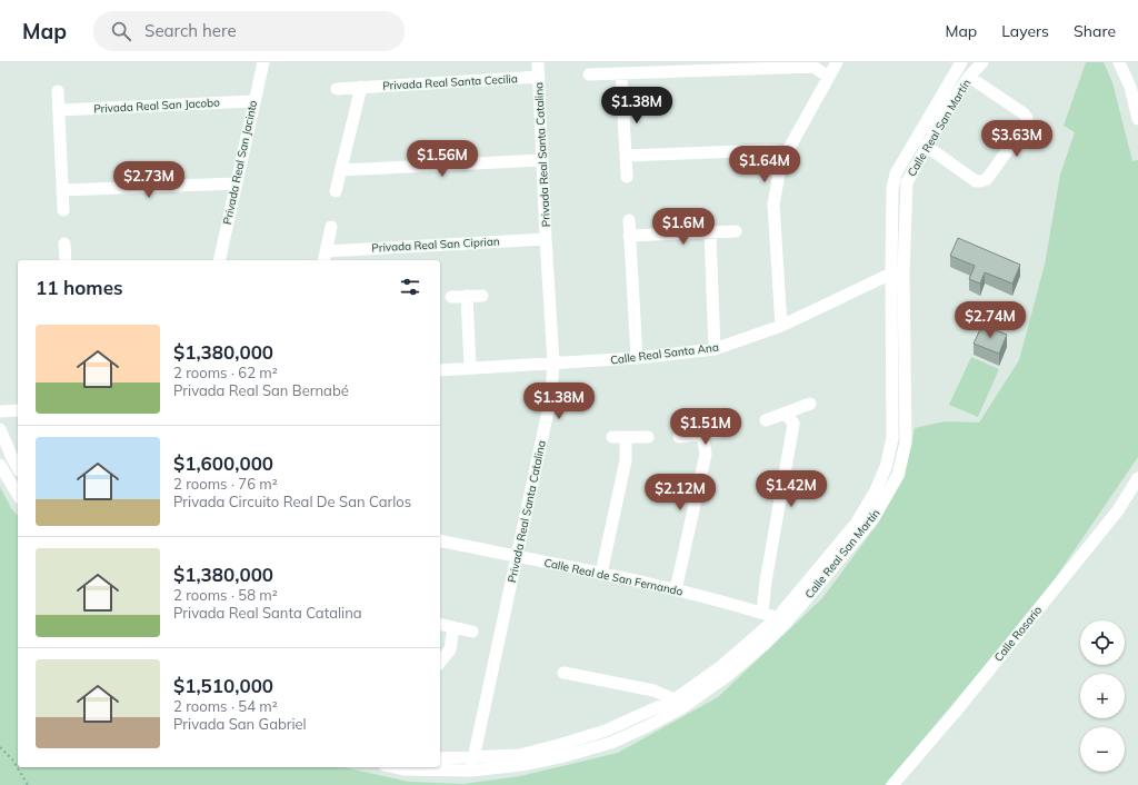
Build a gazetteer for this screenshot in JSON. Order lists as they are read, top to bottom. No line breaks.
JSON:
{"streets":{"street":["Privada Real Santa Cecilia","Privada Real San Jacobo","Calle Real San Martín","Privada Real Santa Catalina","Privada Real San Jacinto","Privada Real San Ciprian","Calle Real Santa Ana","Calle Real de San Fernando","Calle Rosario"]},"crossings":[["Privada Real Santa Cecilia","Privada Real Santa Catalina"],["Privada Real San Jacobo","Privada Real San Jacinto"],["Calle Real San Martín","Privada Real Santa Catalina"],["Calle Real San Martín","Calle Real Santa Ana"],["Calle Real San Martín","Calle Real de San Fernando"],["Privada Real Santa Catalina","Privada Real San Ciprian"],["Privada Real Santa Catalina","Calle Real Santa Ana"],["Privada Real Santa Catalina","Calle Real de San Fernando"]],"page":{"header":"Map","search":"Search here","nav":["Map","Layers","Share"],"price":["$1.38M","$3.63M","$1.56M","$1.64M","$2.73M","$1.6M","$2.74M","$1.38M","$1.51M","$1.42M","$2.12M"],"heading":"11 homes","list":[{"name":"$1,380,000","note":"2 rooms · 62 m² · Privada Real San Bernabé"},{"name":"$1,600,000","note":"2 rooms · 76 m² · Privada Circuito Real De San Carlos"},{"name":"$1,380,000","note":"2 rooms · 58 m² · Privada Real Santa Catalina"},{"name":"$1,510,000","note":"2 rooms · 54 m² · Privada San Gabriel"}],"map_buttons":["+","−"]}}
